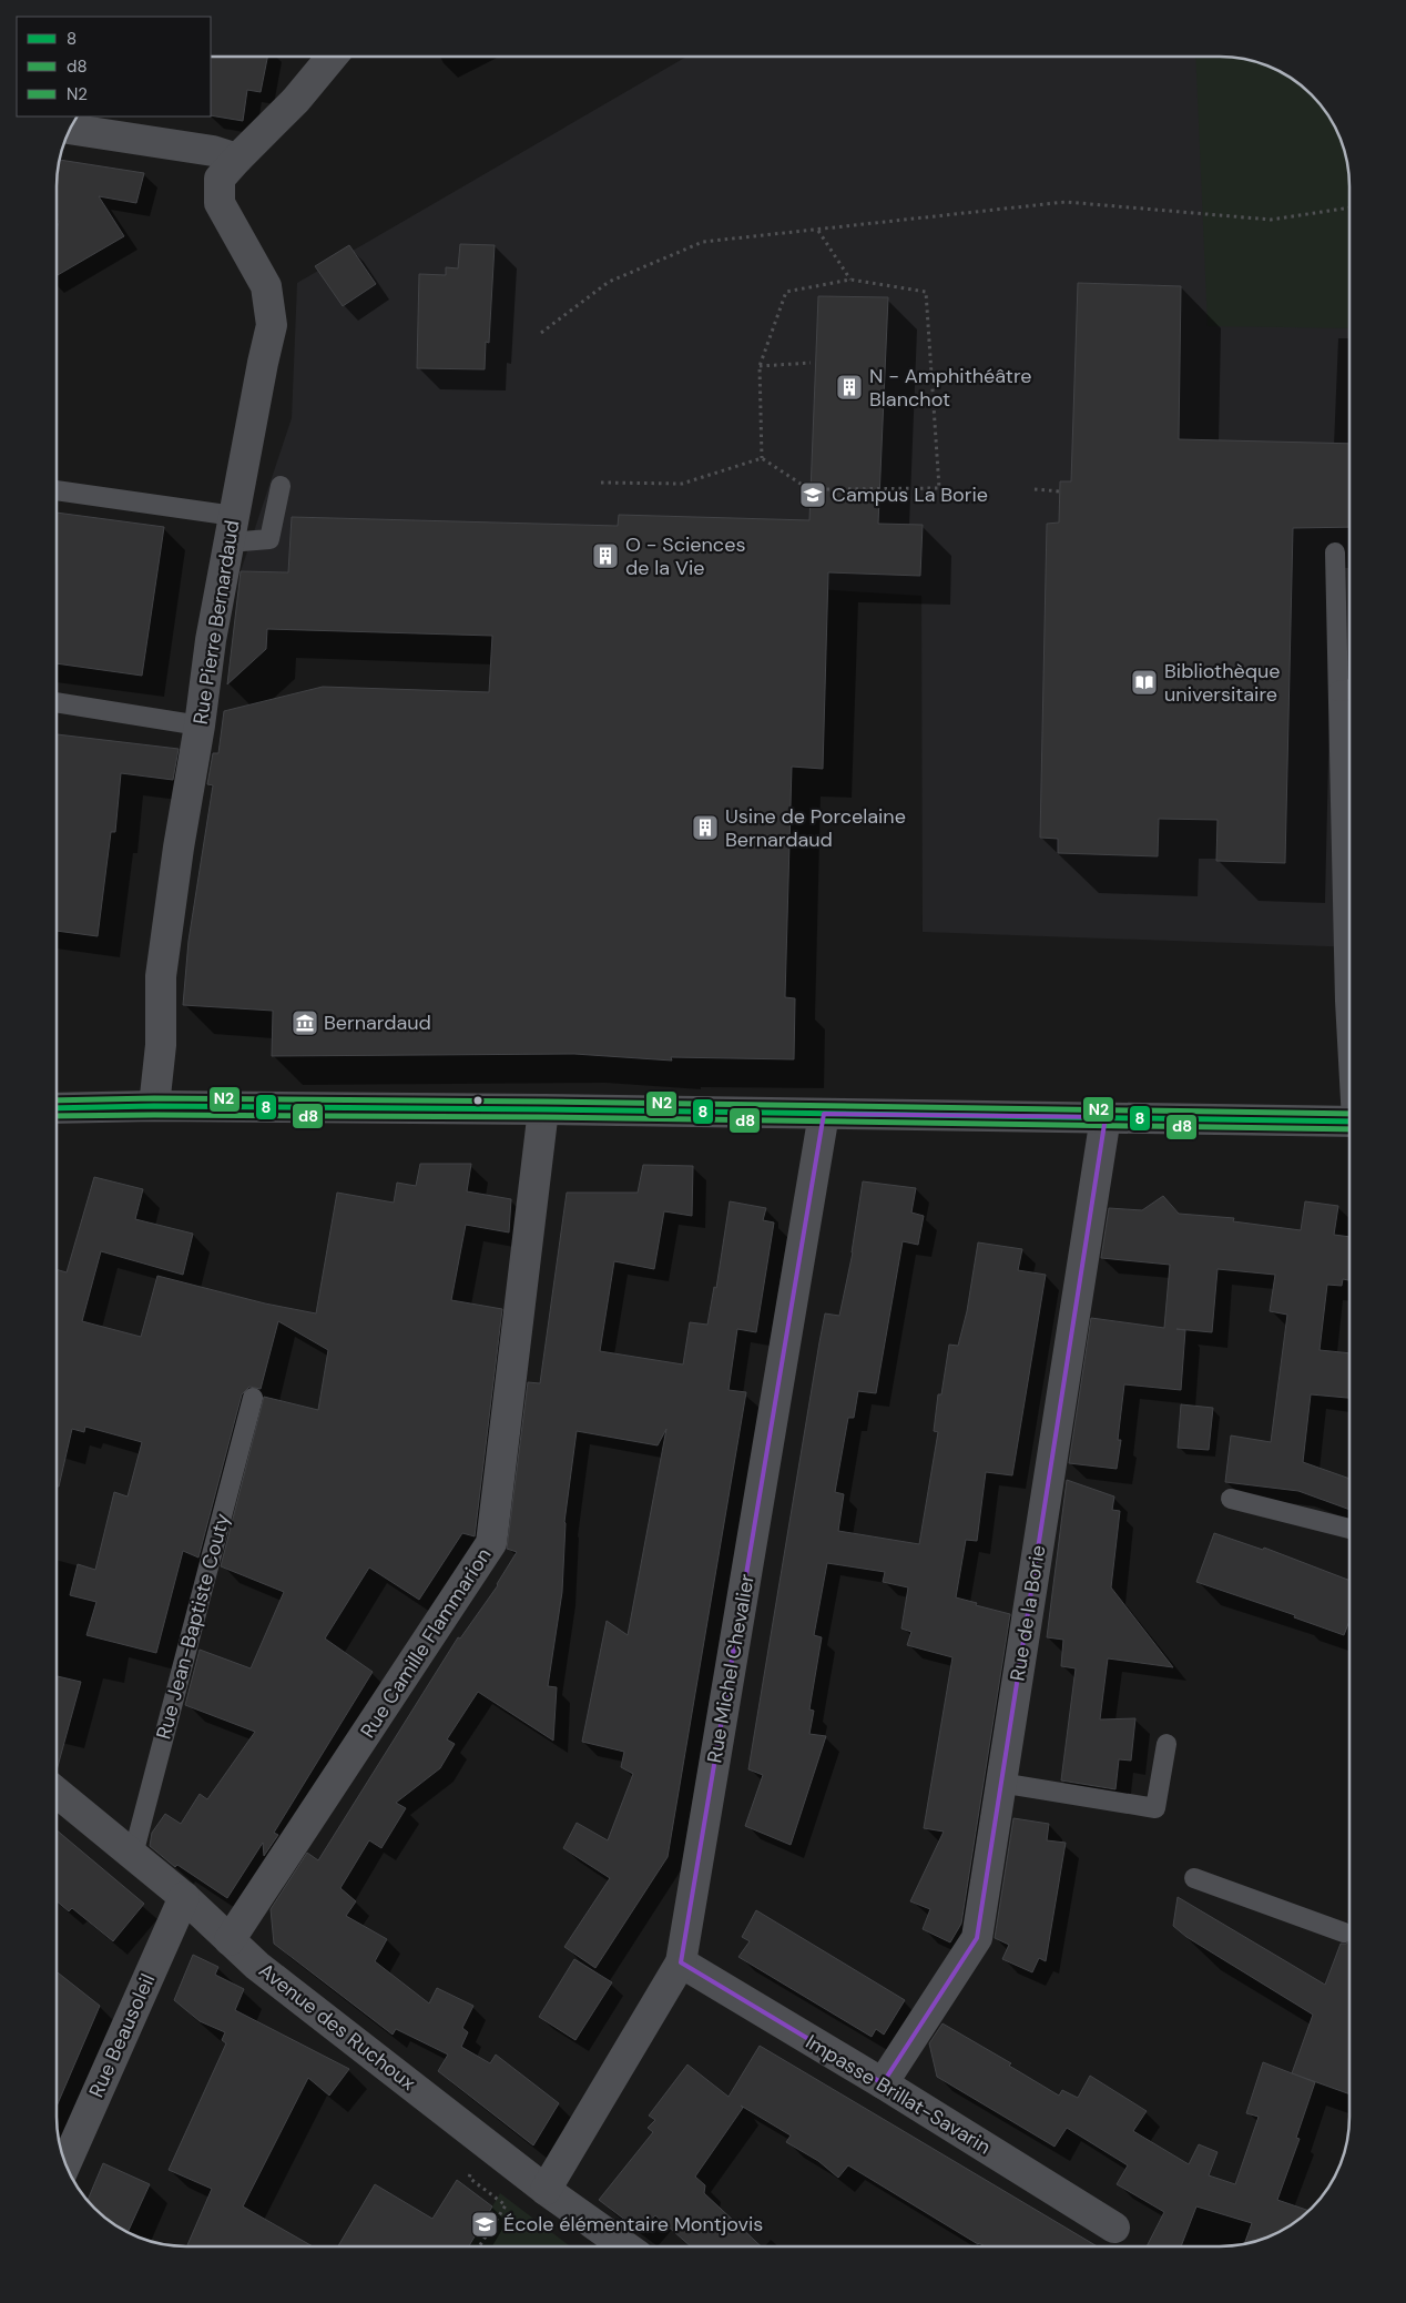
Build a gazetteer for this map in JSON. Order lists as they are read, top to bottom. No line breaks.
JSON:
{"streets":{"street":["Rue Pierre Bernardaud","Rue de la Borie","Rue Camille Flammarion","Rue Michel Chevalier","Avenue des Ruchoux","Rue Beausoleil","Impasse Brillat-Savarin"],"lane":["Rue Jean-Baptiste Couty"]},"crossings":[["Rue de la Borie","Impasse Brillat-Savarin"],["Rue Jean-Baptiste Couty","Avenue des Ruchoux"],["Rue Camille Flammarion","Avenue des Ruchoux"],["Rue Michel Chevalier","Avenue des Ruchoux"],["Rue Michel Chevalier","Impasse Brillat-Savarin"],["Avenue des Ruchoux","Rue Beausoleil"]],"places":{"building":["N - Amphithéâtre Blanchot","O - Sciences de la Vie","Usine de Porcelaine Bernardaud"],"school or university":["Campus La Borie","École élémentaire Montjovis"],"library":["Bibliothèque universitaire"],"museum":["Bernardaud"]},"lines":["transit line N2","transit line 8","transit line d8"],"legend":["8","d8","N2"]}
